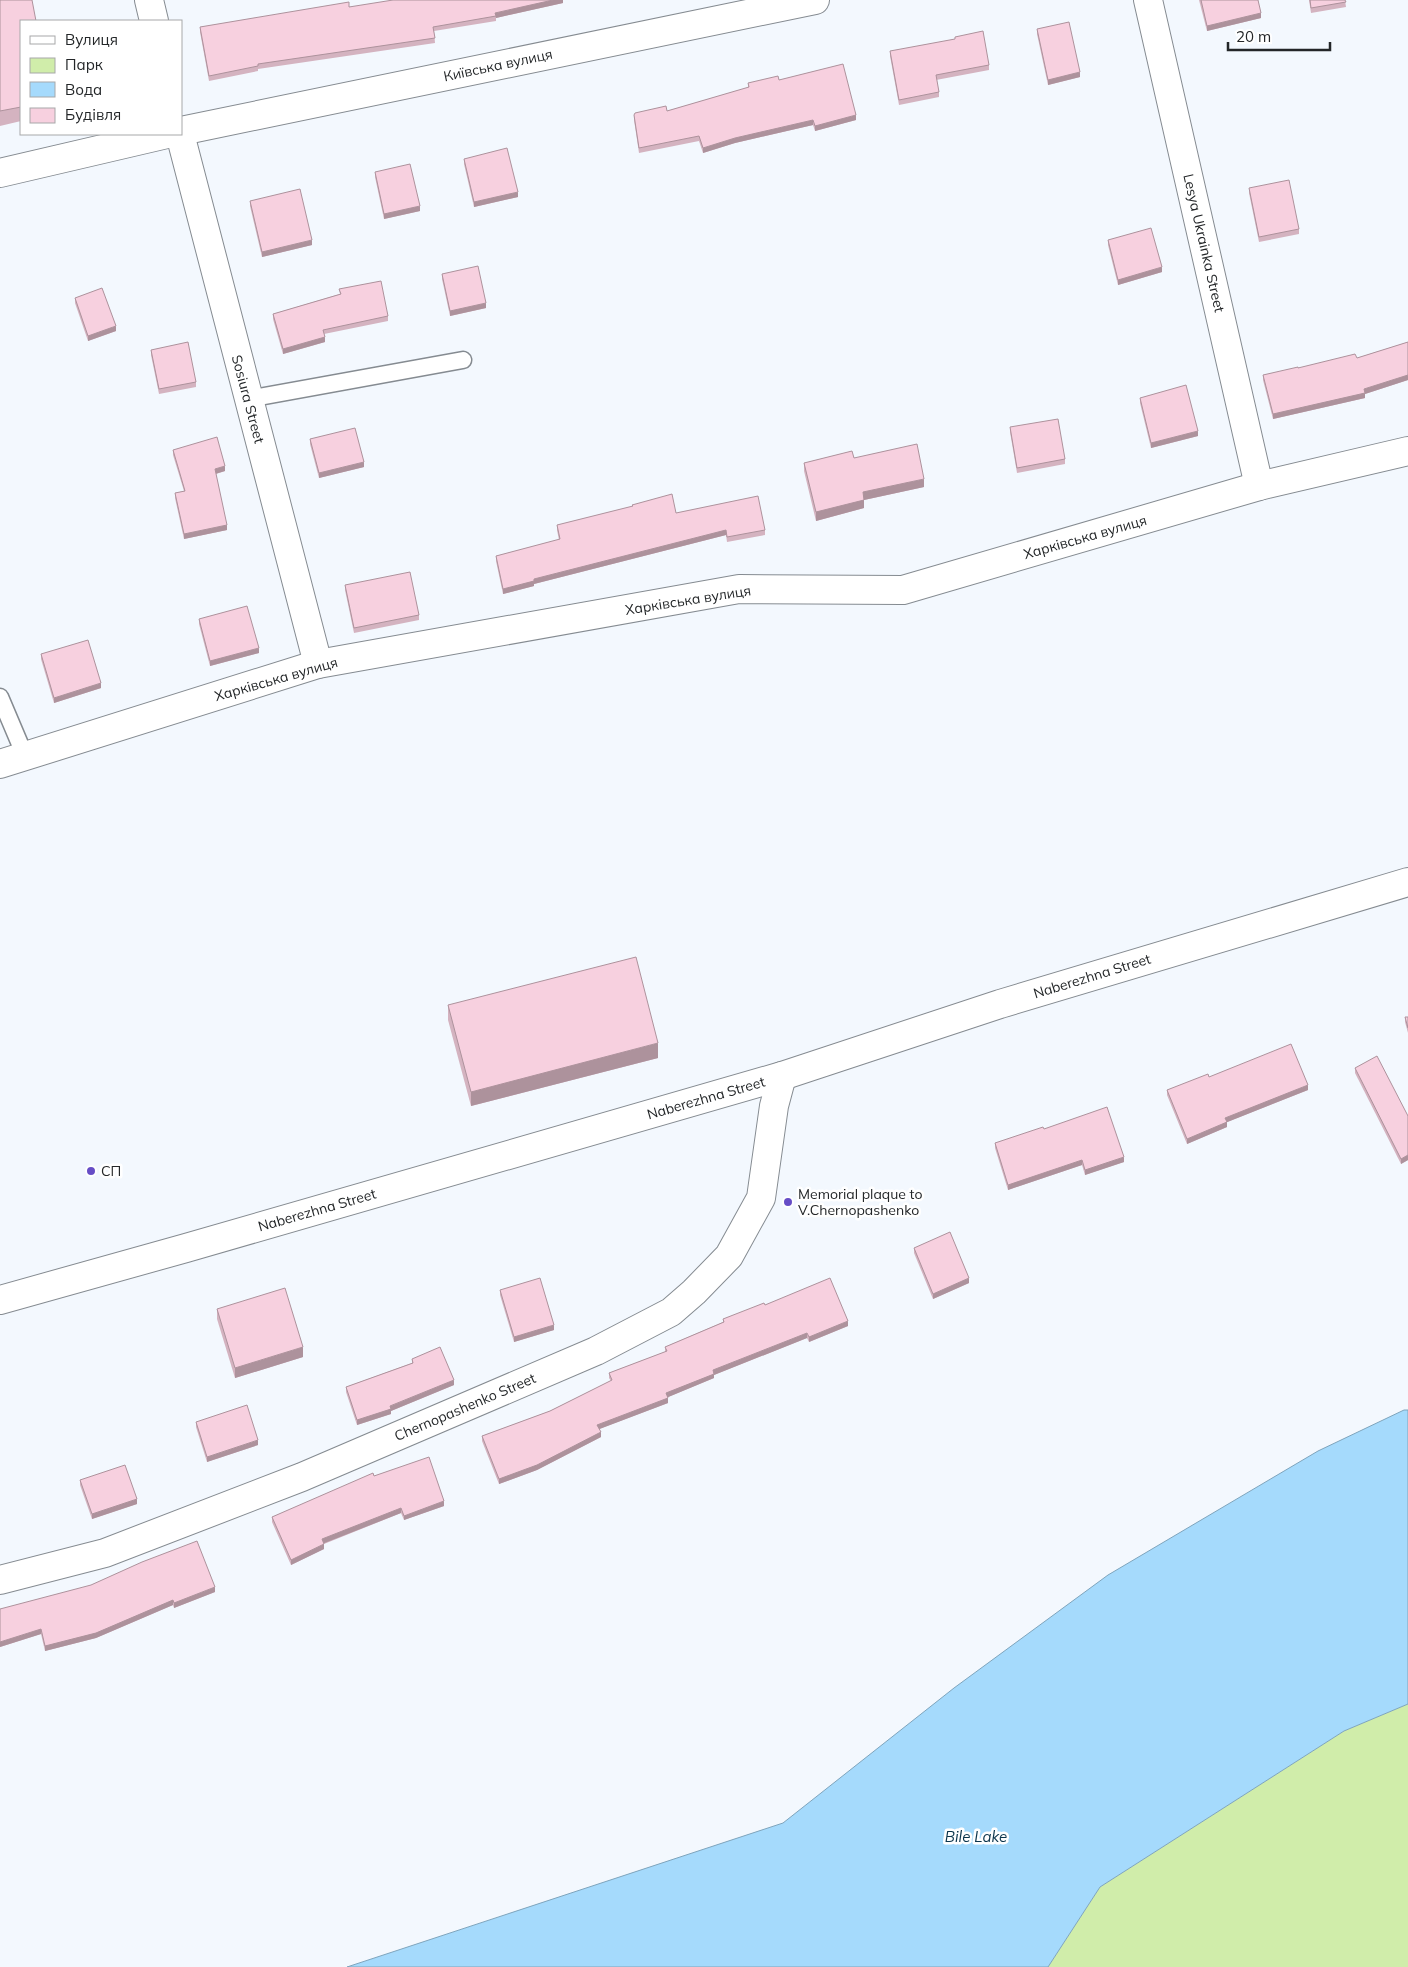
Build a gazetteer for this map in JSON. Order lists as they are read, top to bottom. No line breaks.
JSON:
{"streets":{"street":["Київська вулиця","Lesya Ukrainka Street","Sosiura Street","Харківська вулиця","Naberezhna Street","Chernopashenko Street"]},"crossings":[["Lesya Ukrainka Street","Харківська вулиця"],["Sosiura Street","Харківська вулиця"],["Naberezhna Street","Chernopashenko Street"]],"water":["Bile Lake"],"places":["СП","Memorial plaque to V.Chernopashenko"],"legend":["Вулиця","Парк","Вода","Будівля"],"scale_bar":"20 m"}
